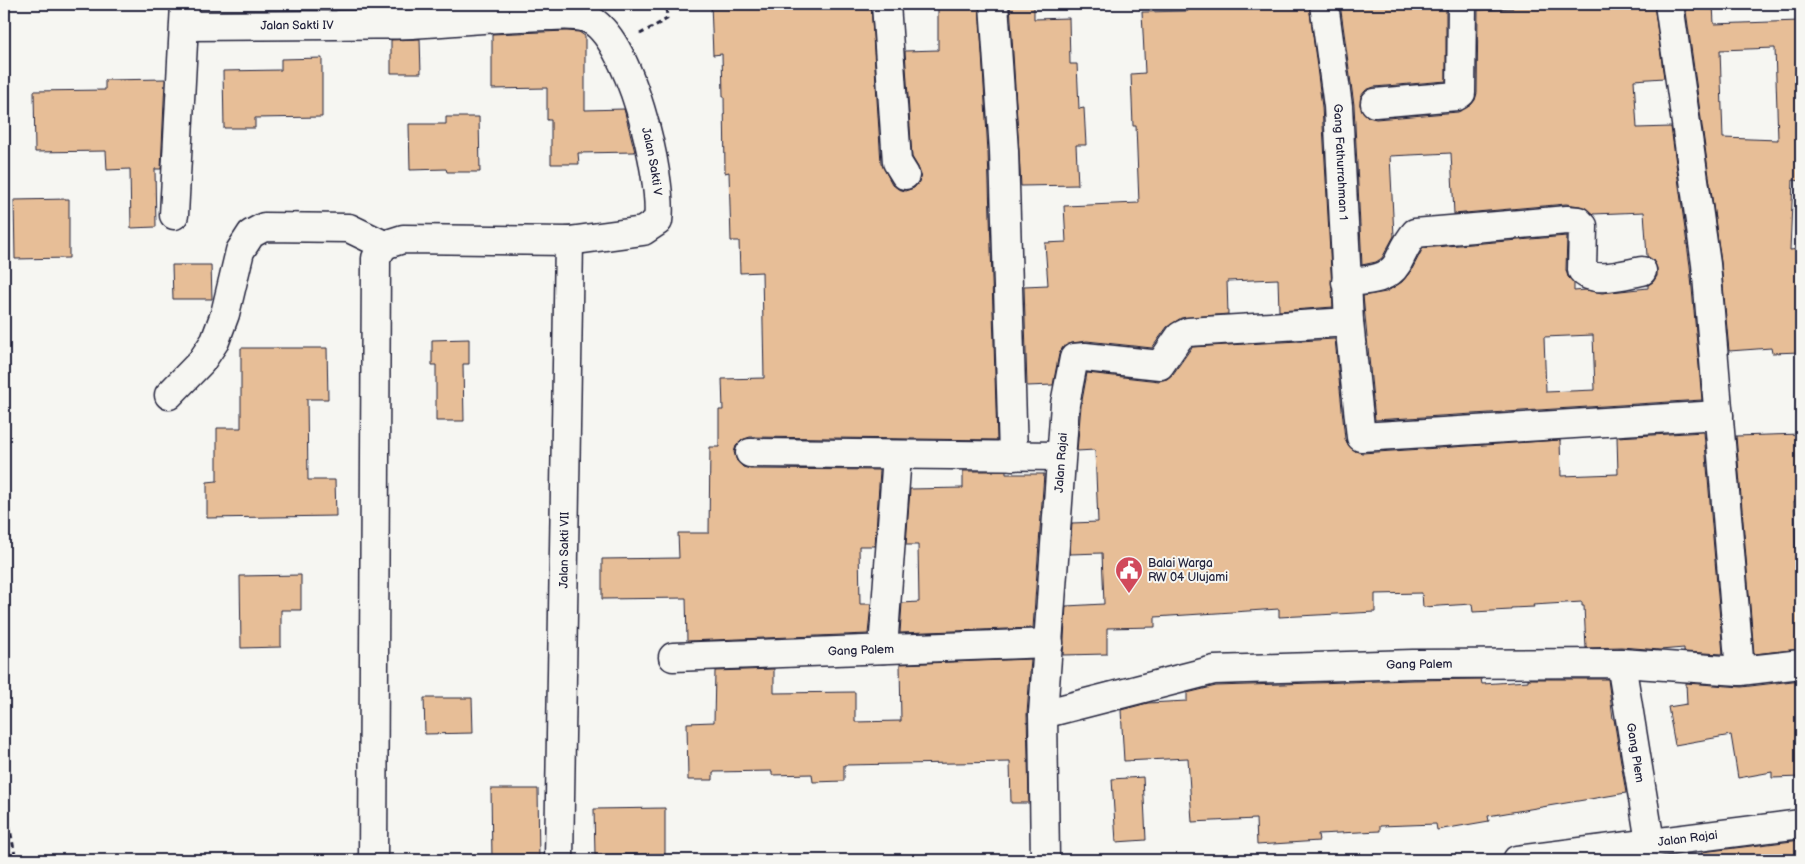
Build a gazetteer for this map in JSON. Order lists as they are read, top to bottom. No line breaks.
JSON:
{"streets":{"street":["Jalan Sakti IV","Jalan Sakti V","Gang Fathurrahman 1","Jalan Rajai","Jalan Sakti VII","Gang Palem","Gang Plem"]},"crossings":[["Jalan Sakti IV","Jalan Sakti V"],["Jalan Sakti V","Jalan Sakti VII"],["Gang Fathurrahman 1","Jalan Rajai"],["Jalan Rajai","Gang Palem"],["Jalan Rajai","Gang Plem"],["Gang Palem","Gang Plem"]],"places":{"public building":["Balai Warga RW 04 Ulujami"]}}
